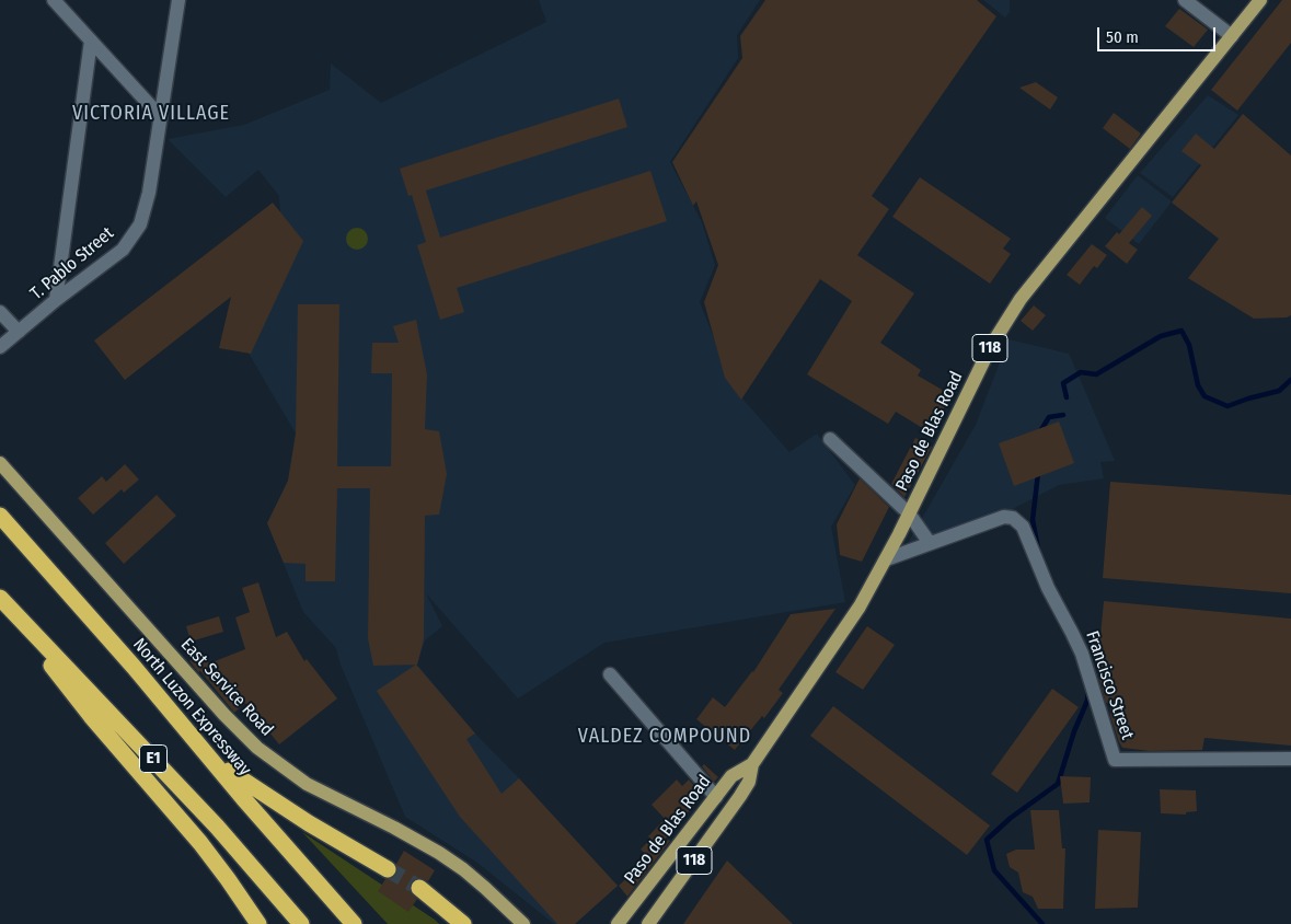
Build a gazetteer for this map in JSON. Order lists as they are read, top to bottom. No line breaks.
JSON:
{"streets":{"highway":["North Luzon Expressway","E1"],"main road":["118","Paso de Blas Road","East Service Road"],"street":["T. Pablo Street","Francisco Street"]},"crossings":[["Paso de Blas Road","Francisco Street"]],"districts":["VICTORIA VILLAGE","VALDEZ COMPOUND"],"scale_bar":"50 m"}
